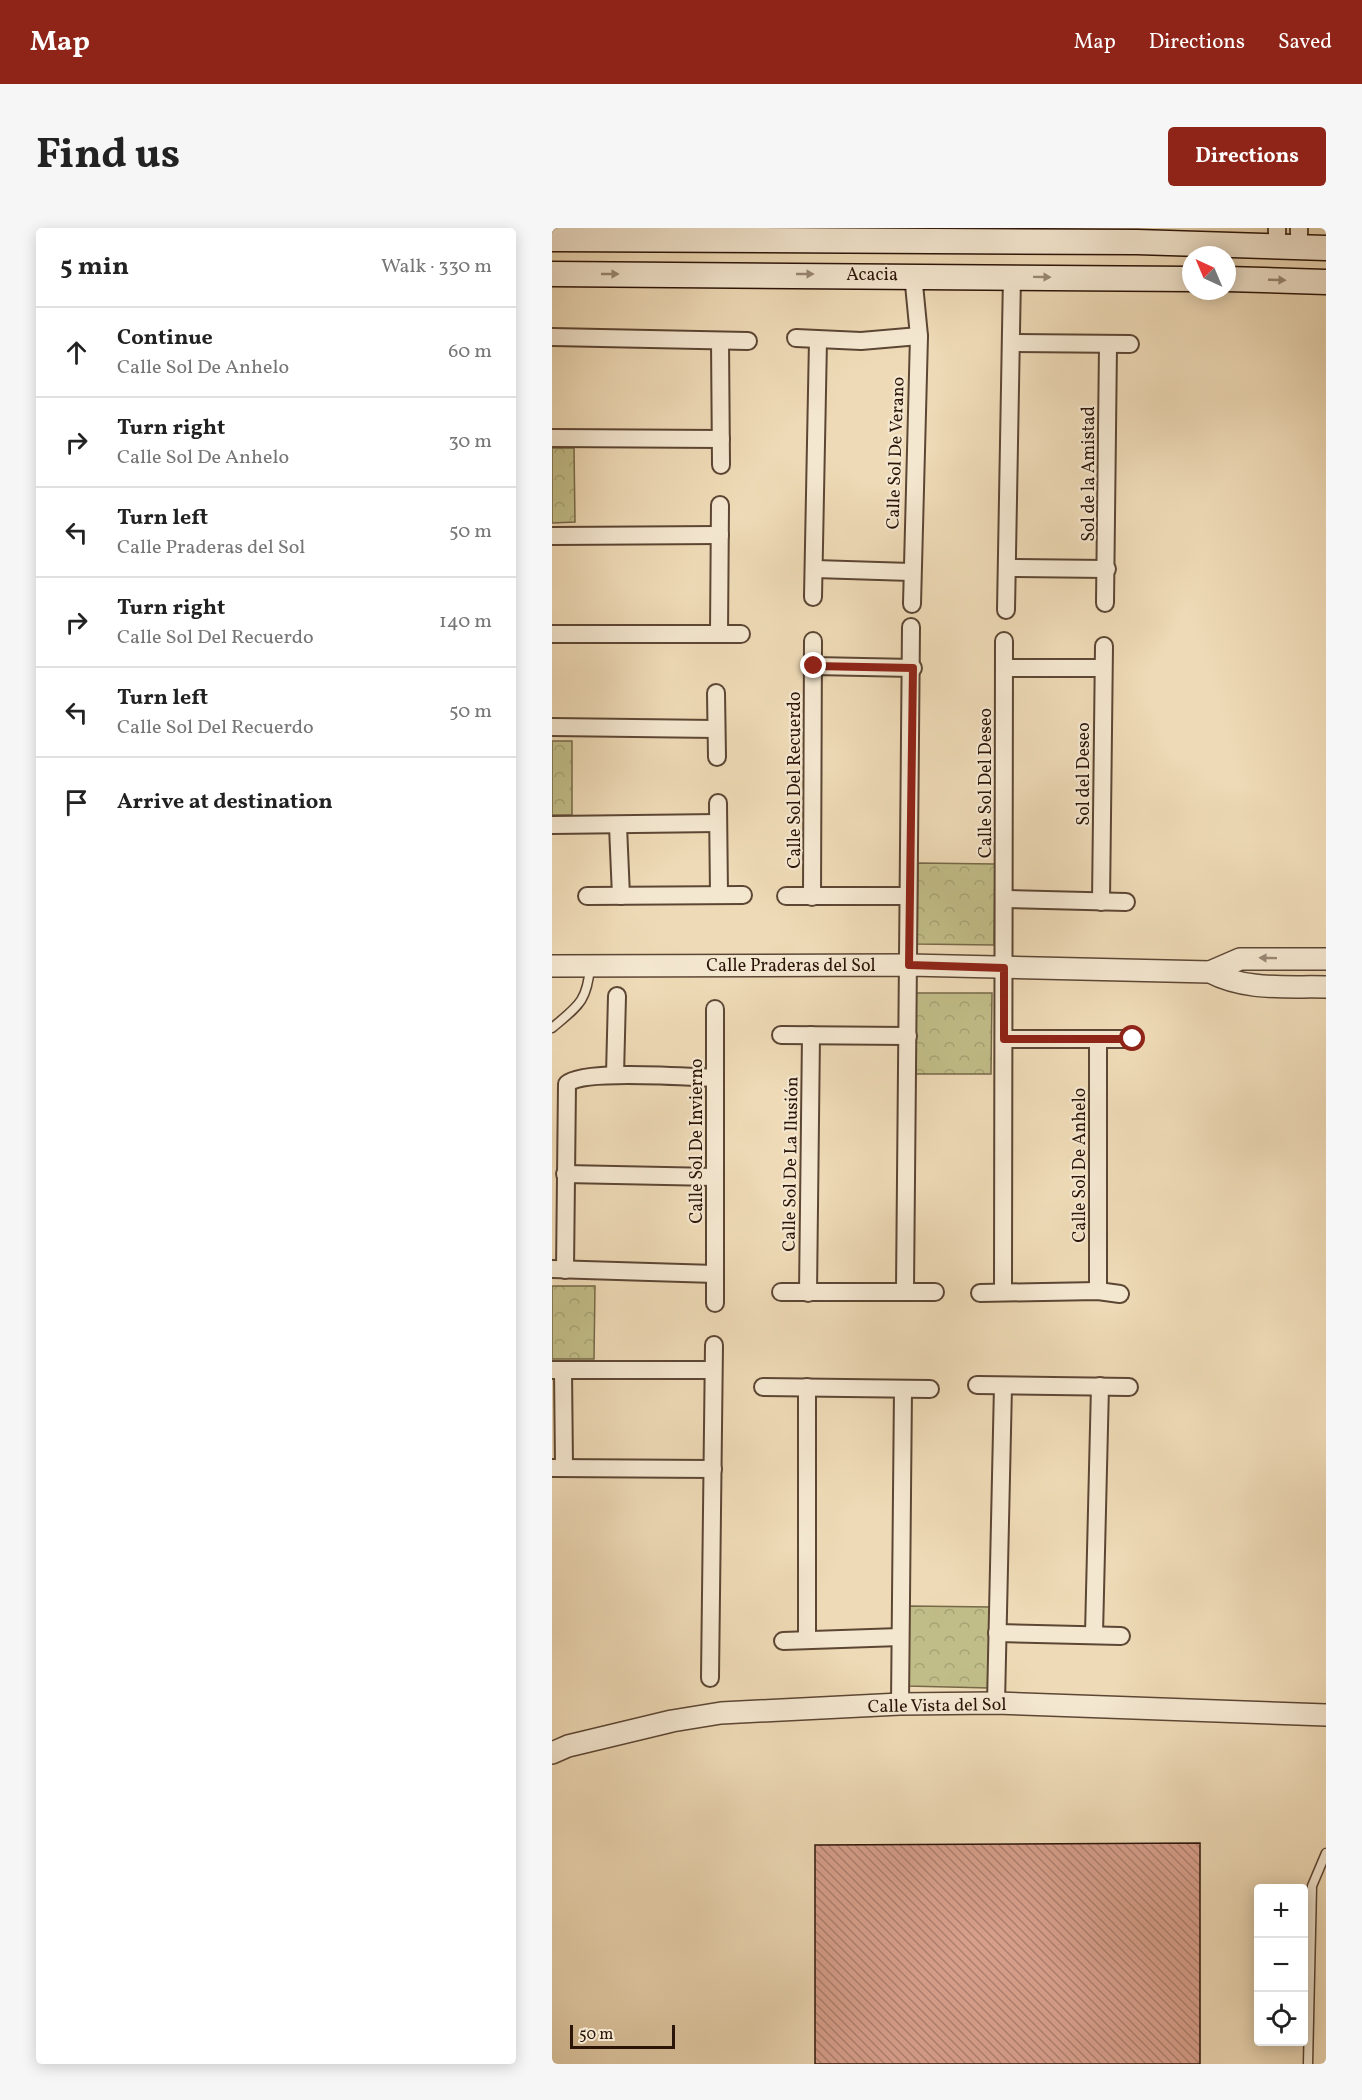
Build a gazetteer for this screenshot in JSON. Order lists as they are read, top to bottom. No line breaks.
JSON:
{"streets":{"main road":["Acacia"],"street":["Calle Sol De Verano","Sol de la Amistad","Sol del Deseo","Calle Sol Del Recuerdo","Calle Sol Del Deseo","Calle Praderas del Sol","Calle Sol De Invierno","Calle Sol De La Ilusión","Calle Sol De Anhelo","Calle Vista del Sol"]},"crossings":[["Acacia","Calle Sol De Verano"],["Calle Sol Del Deseo","Calle Praderas del Sol"]],"scale_bar":"50 m","north":"top left","page":{"header":"Map","nav":["Map","Directions","Saved"],"title":"Find us","buttons":"Directions","heading":["5 min","Walk · 330 m"],"list":[["Continue","Calle Sol De Anhelo","60 m"],["Turn right","Calle Sol De Anhelo","30 m"],["Turn left","Calle Praderas del Sol","50 m"],["Turn right","Calle Sol Del Recuerdo","140 m"],["Turn left","Calle Sol Del Recuerdo","50 m"],"Arrive at destination"],"map_buttons":["+","−"],"scale":"50 m"}}
